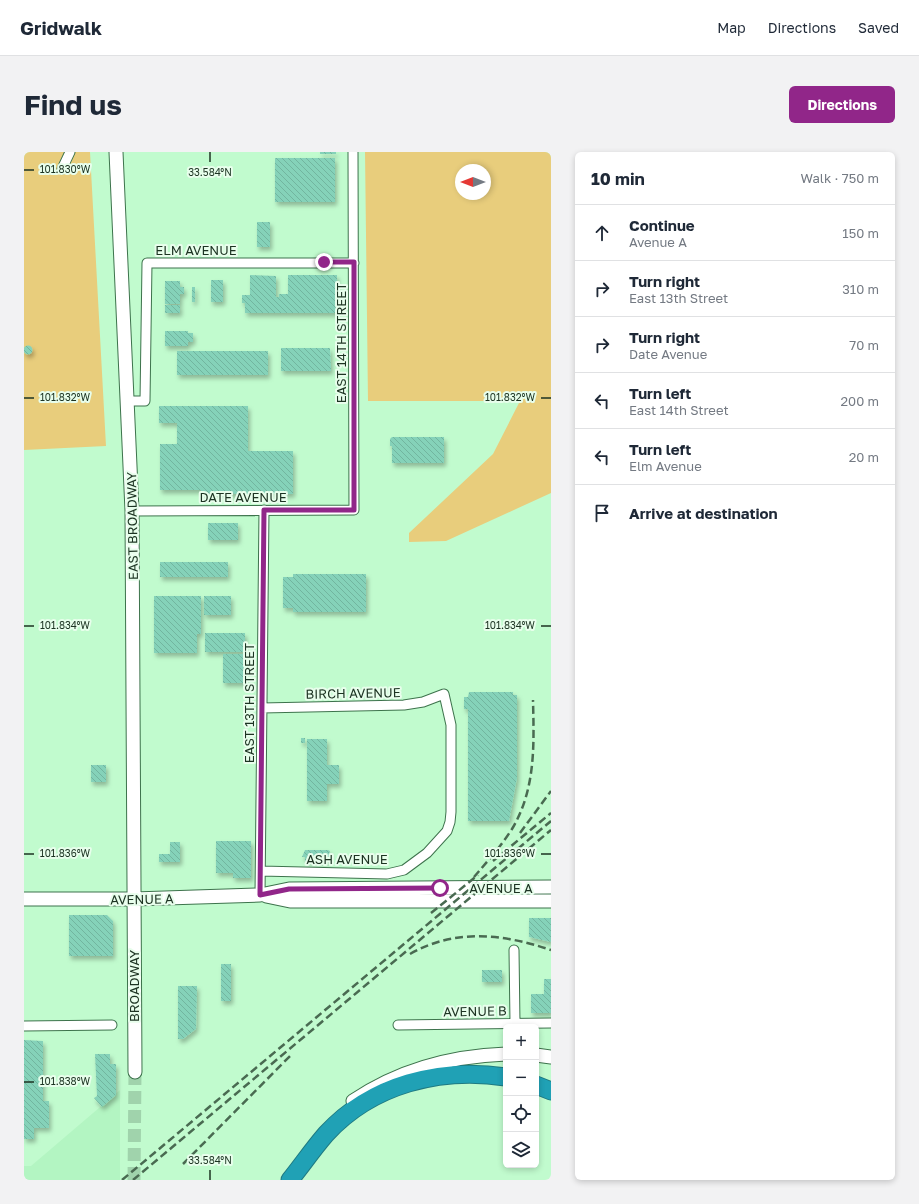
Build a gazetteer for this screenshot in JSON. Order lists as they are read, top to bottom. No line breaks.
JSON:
{"streets":{"main road":["EAST BROADWAY","AVENUE A","BROADWAY"],"street":["ELM AVENUE","EAST 14TH STREET","DATE AVENUE","BIRCH AVENUE","EAST 13TH STREET","ASH AVENUE","AVENUE B"]},"crossings":[["ELM AVENUE","EAST 14TH STREET"],["ELM AVENUE","EAST BROADWAY"],["EAST 14TH STREET","DATE AVENUE"],["DATE AVENUE","EAST BROADWAY"],["DATE AVENUE","EAST 13TH STREET"],["EAST BROADWAY","AVENUE A"],["EAST BROADWAY","BROADWAY"],["BIRCH AVENUE","EAST 13TH STREET"],["BIRCH AVENUE","ASH AVENUE"],["EAST 13TH STREET","ASH AVENUE"],["EAST 13TH STREET","AVENUE A"],["AVENUE A","BROADWAY"]],"north":"left","page":{"header":"Gridwalk","nav":["Map","Directions","Saved"],"buttons":"Directions","title":"Find us","heading":["10 min","Walk · 750 m"],"list":[["Continue","Avenue A","150 m"],["Turn right","East 13th Street","310 m"],["Turn right","Date Avenue","70 m"],["Turn left","East 14th Street","200 m"],["Turn left","Elm Avenue","20 m"],"Arrive at destination"],"map_buttons":["+","−"]},"coordinates":["101.830°W","33.584°N","101.832°W","101.834°W","101.836°W","101.838°W"]}
